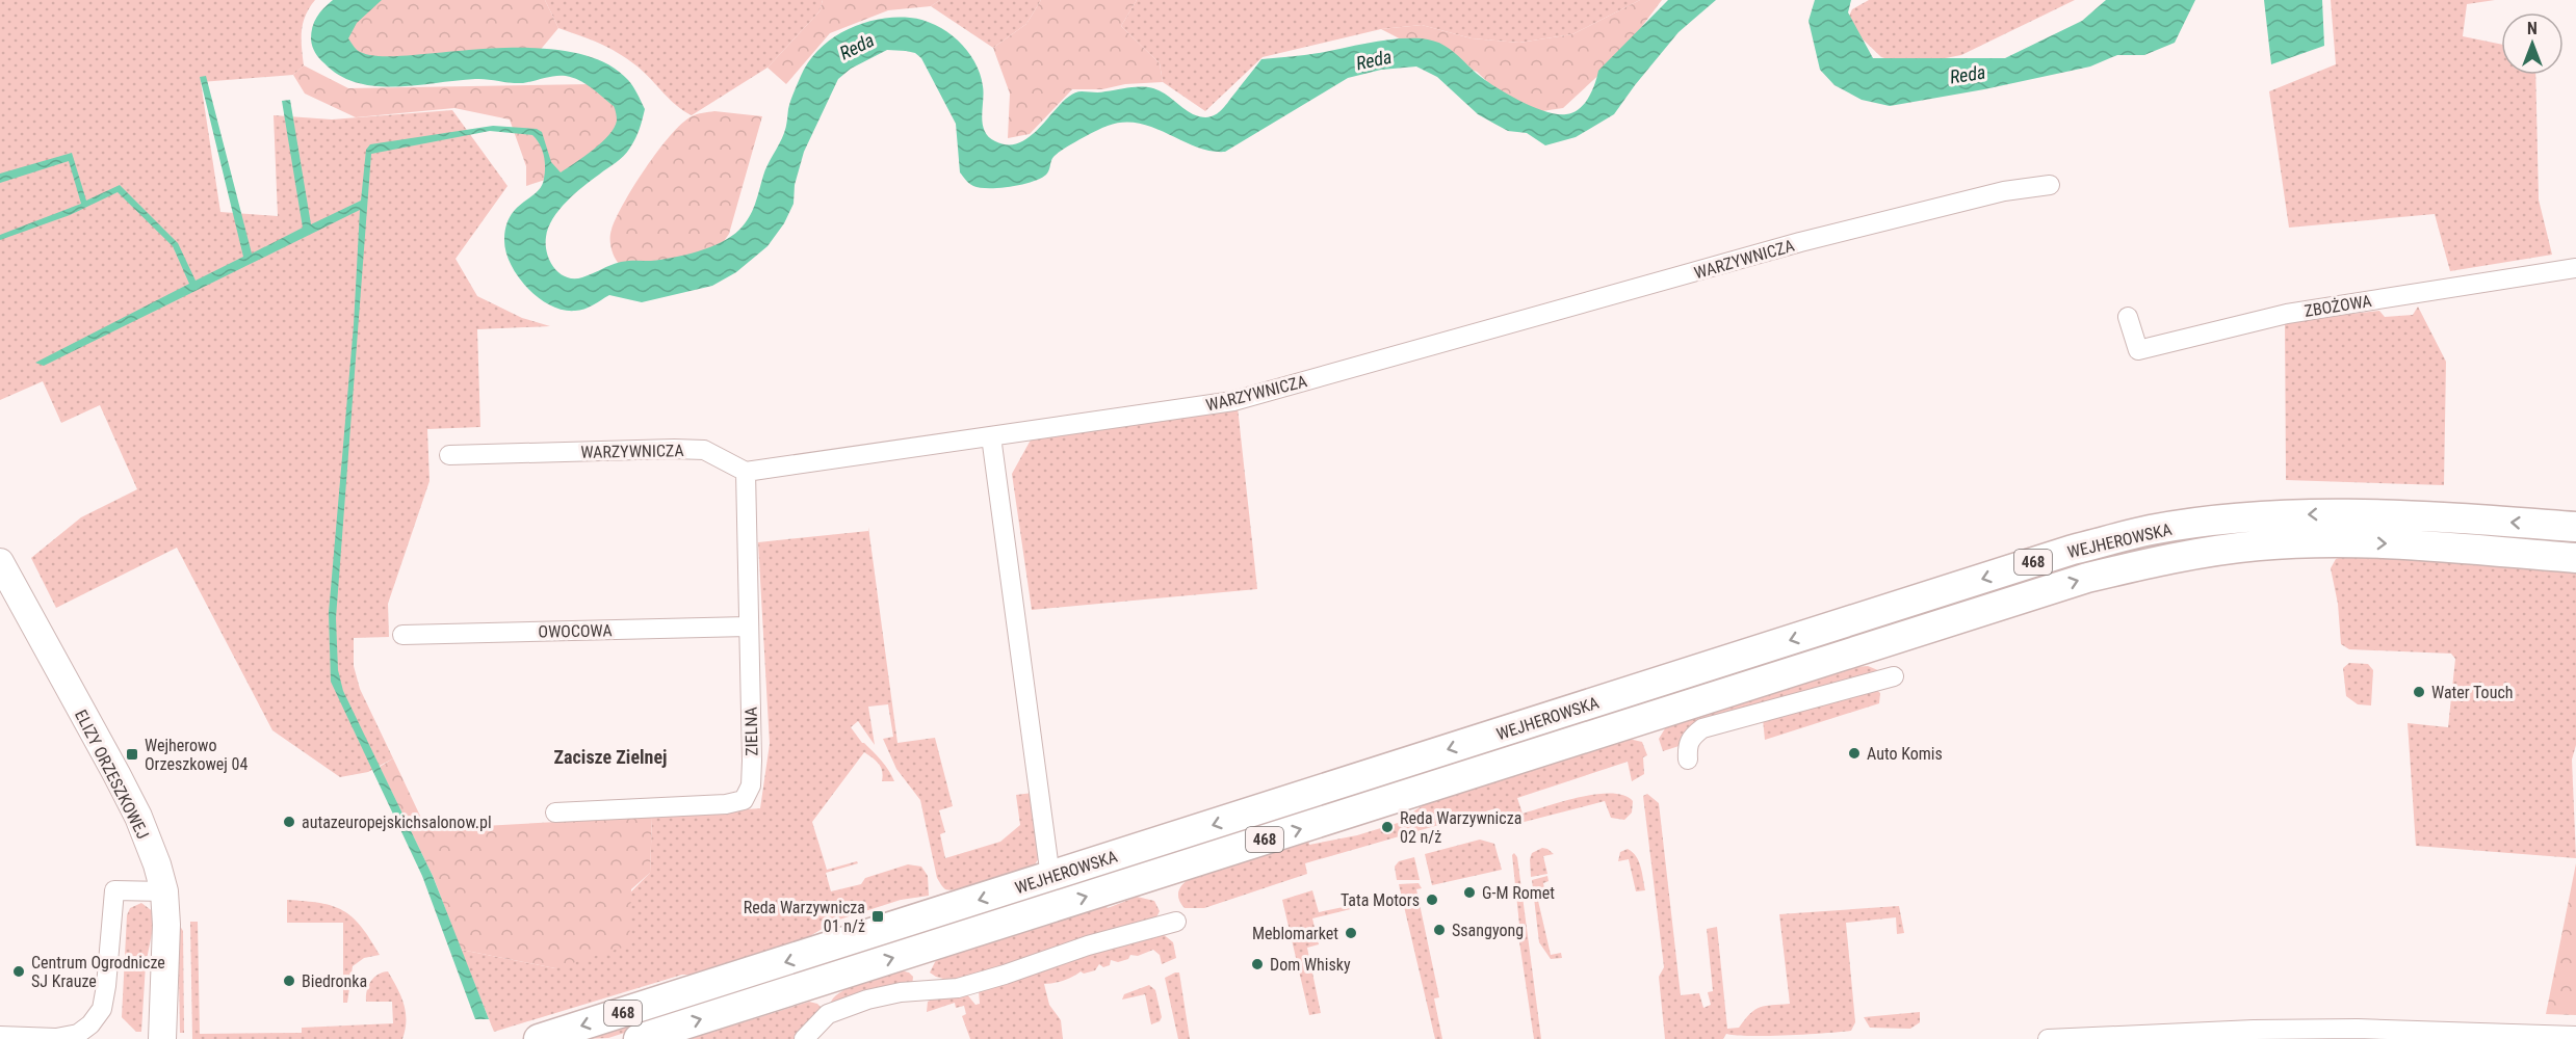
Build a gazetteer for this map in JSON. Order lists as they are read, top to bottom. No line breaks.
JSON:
{"streets":{"main road":["WEJHEROWSKA","468"],"street":["WARZYWNICZA","ZBOŻOWA","OWOCOWA","ZIELNA","ELIZY ORZESZKOWEJ"]},"crossings":[["WARZYWNICZA","ZIELNA"],["OWOCOWA","ZIELNA"]],"districts":["Zacisze Zielnej"],"water":["Reda"],"places":{"other":["Water Touch","Auto Komis","autazeuropejskichsalonow.pl","Reda Warzywnicza 02 n/ż","G-M Romet","Tata Motors","Ssangyong","Meblomarket","Dom Whisky","Centrum Ogrodnicze SJ Krauze","Biedronka"],"transit":["Wejherowo Orzeszkowej 04","Reda Warzywnicza 01 n/ż"]},"north":"top"}
